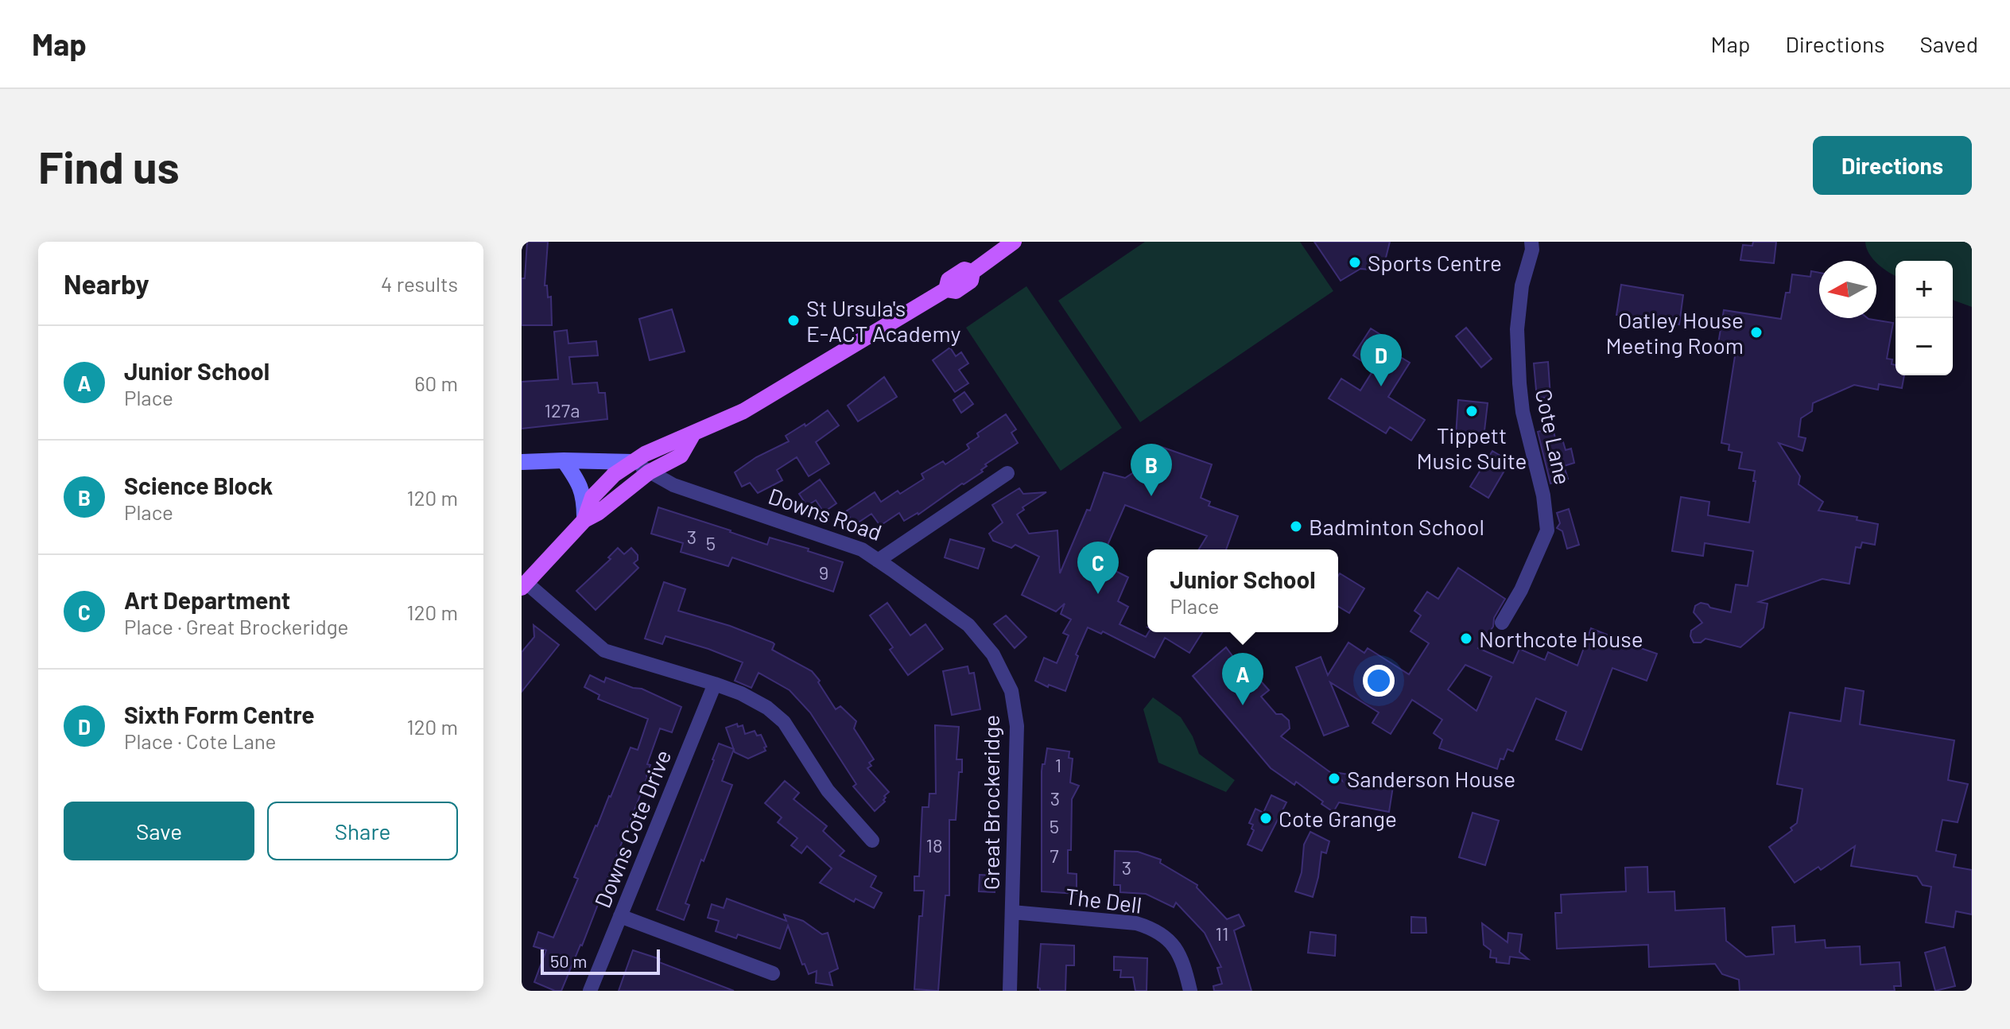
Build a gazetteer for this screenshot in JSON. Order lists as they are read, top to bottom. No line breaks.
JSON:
{"streets":{"street":["Cote Lane","Downs Road","Great Brockeridge","Downs Cote Drive","The Dell"]},"crossings":[["Downs Road","Great Brockeridge"],["Great Brockeridge","The Dell"]],"places":["Sports Centre","St Ursula's E-ACT Academy","Oatley House Meeting Room","Tippett Music Suite","Badminton School","Northcote House","Sanderson House","Cote Grange"],"house_numbers":["127a","3","5","9","1","3","5","18","7","3","11"],"scale_bar":"50 m","north":"left","page":{"header":"Map","nav":["Map","Directions","Saved"],"buttons":["Directions",["Save","Share"]],"title":"Find us","heading":["Nearby","4 results"],"map_buttons":["+","−"],"list":[{"mark":"A","name":"Junior School","note":"Place","value":"60 m"},{"mark":"B","name":"Science Block","note":"Place","value":"120 m"},{"mark":"C","name":"Art Department","note":"Place · Great Brockeridge","value":"120 m"},{"mark":"D","name":"Sixth Form Centre","note":"Place · Cote Lane","value":"120 m"}],"pins":["D","B","C","A"],"popup":["Junior School","Place"],"scale":"50 m"}}
